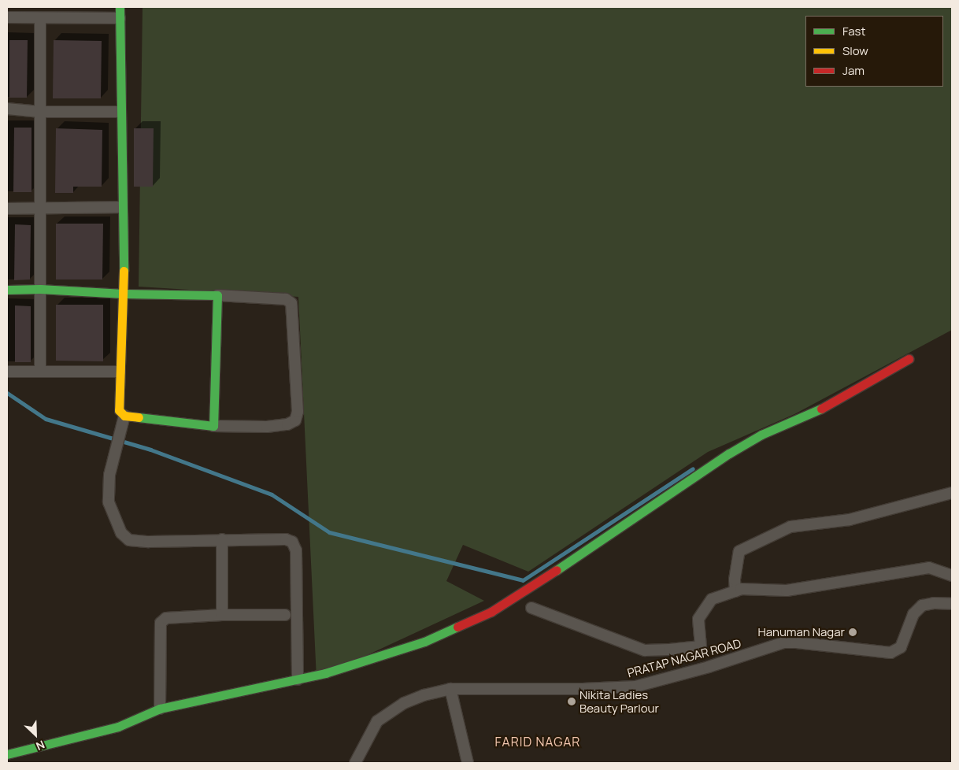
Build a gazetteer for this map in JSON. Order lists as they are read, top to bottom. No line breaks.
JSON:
{"streets":{"street":["PRATAP NAGAR ROAD"]},"districts":["FARID NAGAR"],"places":["Hanuman Nagar","Nikita Ladies Beauty Parlour"],"legend":["Fast","Slow","Jam"],"north":"bottom right"}
